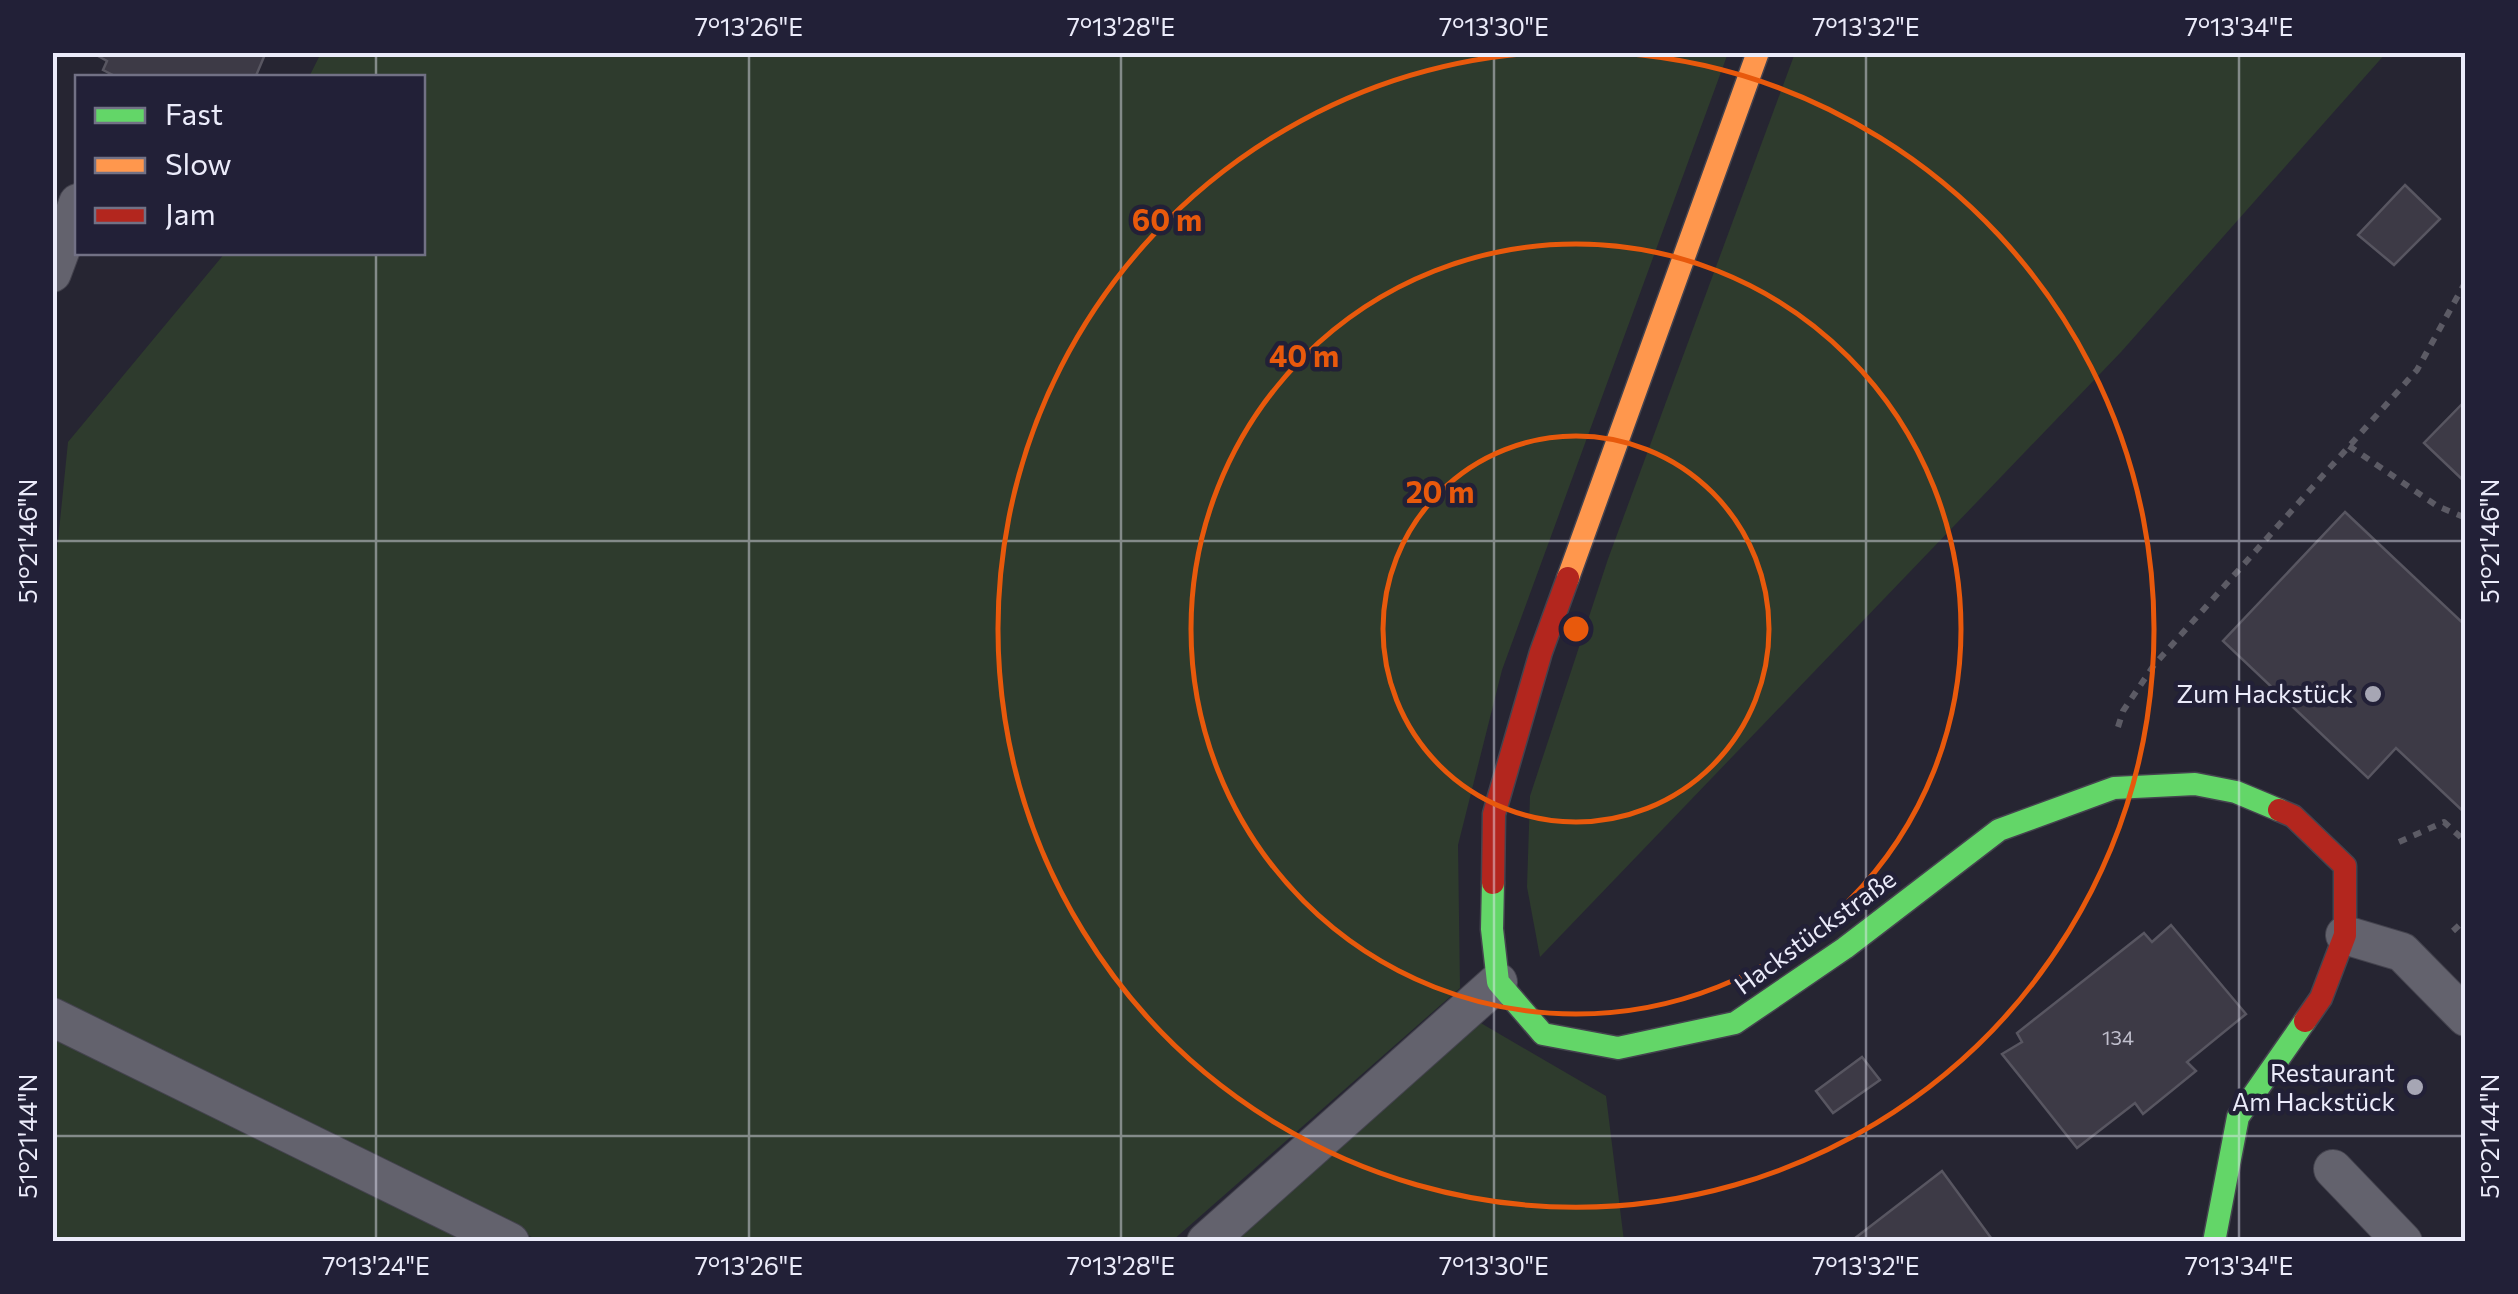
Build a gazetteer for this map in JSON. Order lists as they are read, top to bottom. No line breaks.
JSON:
{"streets":{"street":["Hackstückstraße"]},"places":["Zum Hackstück","Restaurant Am Hackstück"],"house_numbers":["134"],"legend":["Fast","Slow","Jam"],"coordinates":["7°13'26\"E","7°13'28\"E","7°13'30\"E","7°13'32\"E","7°13'34\"E","51°21'46\"N","51°21'44\"N","7°13'24\"E"],"rings":["60 m","40 m","20 m"]}
